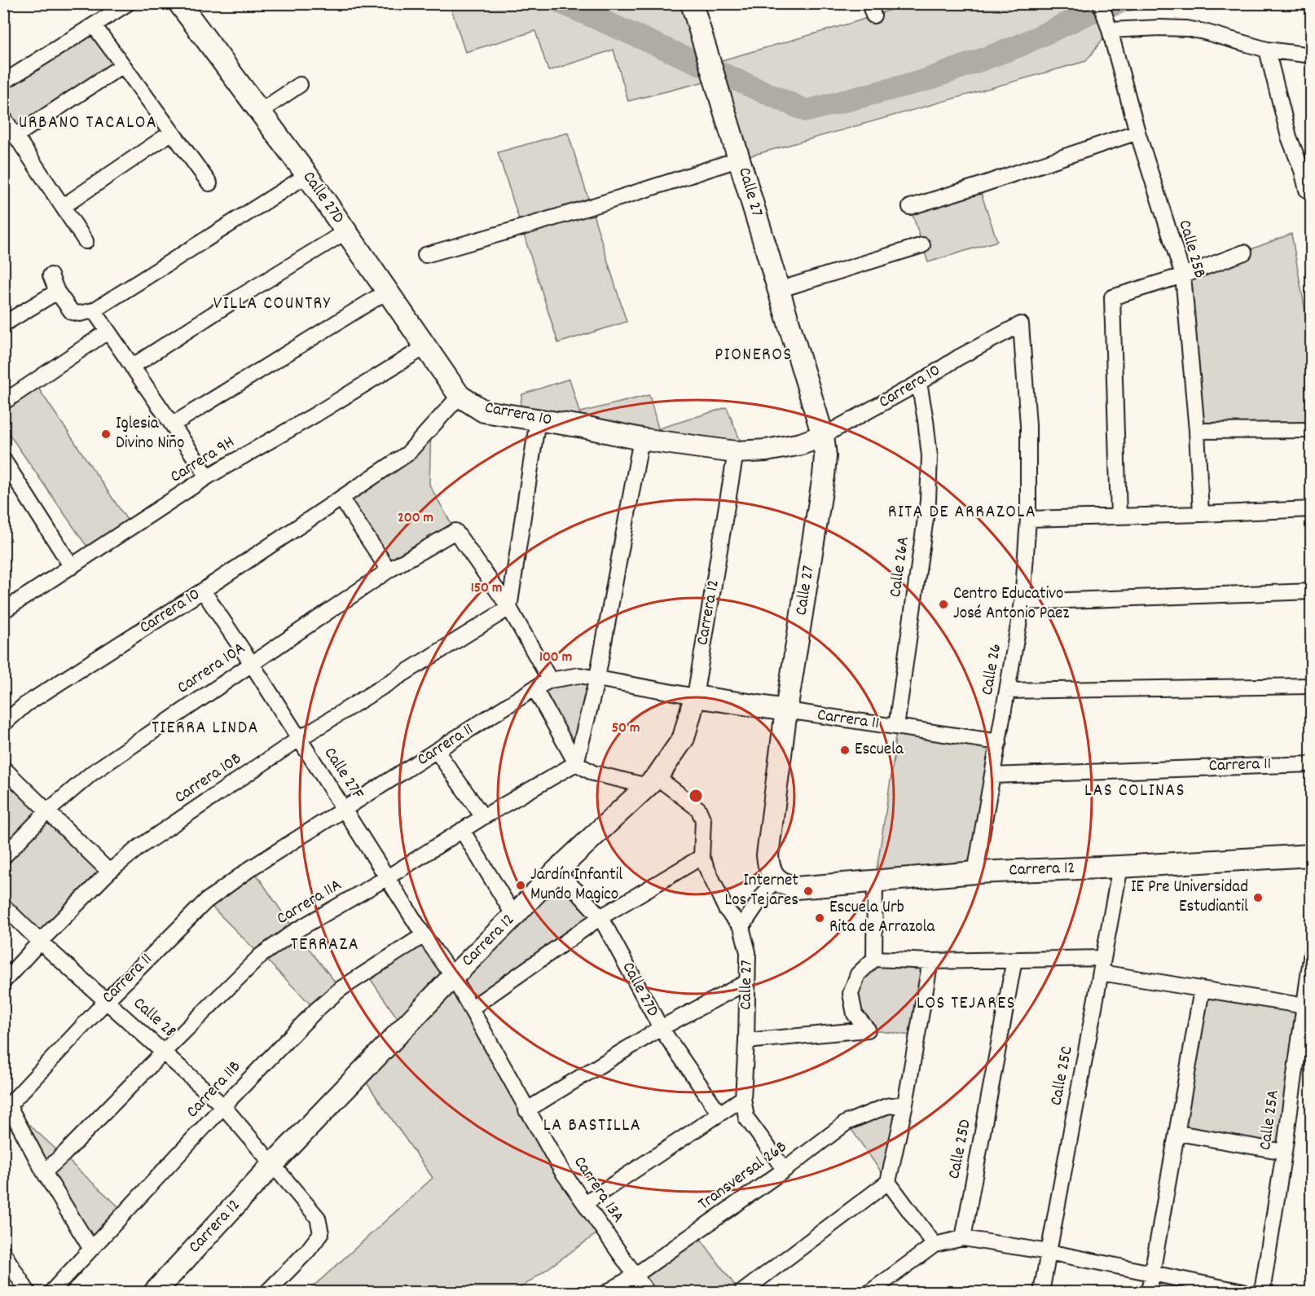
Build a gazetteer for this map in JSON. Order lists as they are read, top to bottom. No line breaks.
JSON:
{"streets":{"street":["Calle 27","Calle 27D","Calle 25B","Carrera 10","Carrera 9H","Calle 26A","Carrera 12","Carrera 10A","Calle 26","Carrera 11","Calle 27F","Carrera 10B","Carrera 11A","Calle 28","Calle 25C","Carrera 11B","Calle 25A","Calle 25D","Transversal 26B","Carrera 13A"]},"crossings":[["Calle 27","Carrera 10"],["Calle 27","Carrera 12"],["Calle 27","Carrera 11"],["Calle 27","Transversal 26B"],["Calle 27D","Carrera 10"],["Calle 27D","Carrera 9H"],["Calle 27D","Carrera 12"],["Carrera 10","Calle 26A"],["Carrera 10","Carrera 12"],["Carrera 10","Calle 26"],["Carrera 10","Calle 27F"],["Calle 26A","Carrera 11"],["Carrera 12","Calle 26"],["Carrera 12","Carrera 11"],["Carrera 12","Calle 27F"],["Carrera 12","Calle 28"],["Carrera 12","Calle 25C"],["Carrera 12","Carrera 13A"],["Carrera 10A","Calle 27F"],["Carrera 10A","Carrera 10B"],["Calle 26","Carrera 11"],["Carrera 11","Calle 27F"],["Carrera 11","Calle 28"],["Calle 27F","Carrera 10B"],["Calle 27F","Carrera 11A"],["Calle 27F","Carrera 11B"],["Calle 27F","Carrera 13A"],["Carrera 10B","Calle 28"],["Carrera 11A","Calle 28"],["Calle 28","Carrera 11B"],["Transversal 26B","Carrera 13A"]],"districts":["URBANO TACALOA","VILLA COUNTRY","PIONEROS","RITA DE ARRAZOLA","TIERRA LINDA","LAS COLINAS","TERRAZA","LOS TEJARES","LA BASTILLA"],"places":["Iglesia Divino Niño","Centro Educativo José Antonio Paez","Escuela","Jardín Infantil Mundo Magico","Internet Los Tejares","IE Pre Universidad Estudiantil","Escuela Urb Rita de Arrazola"],"rings":["200 m","150 m","100 m","50 m"]}
